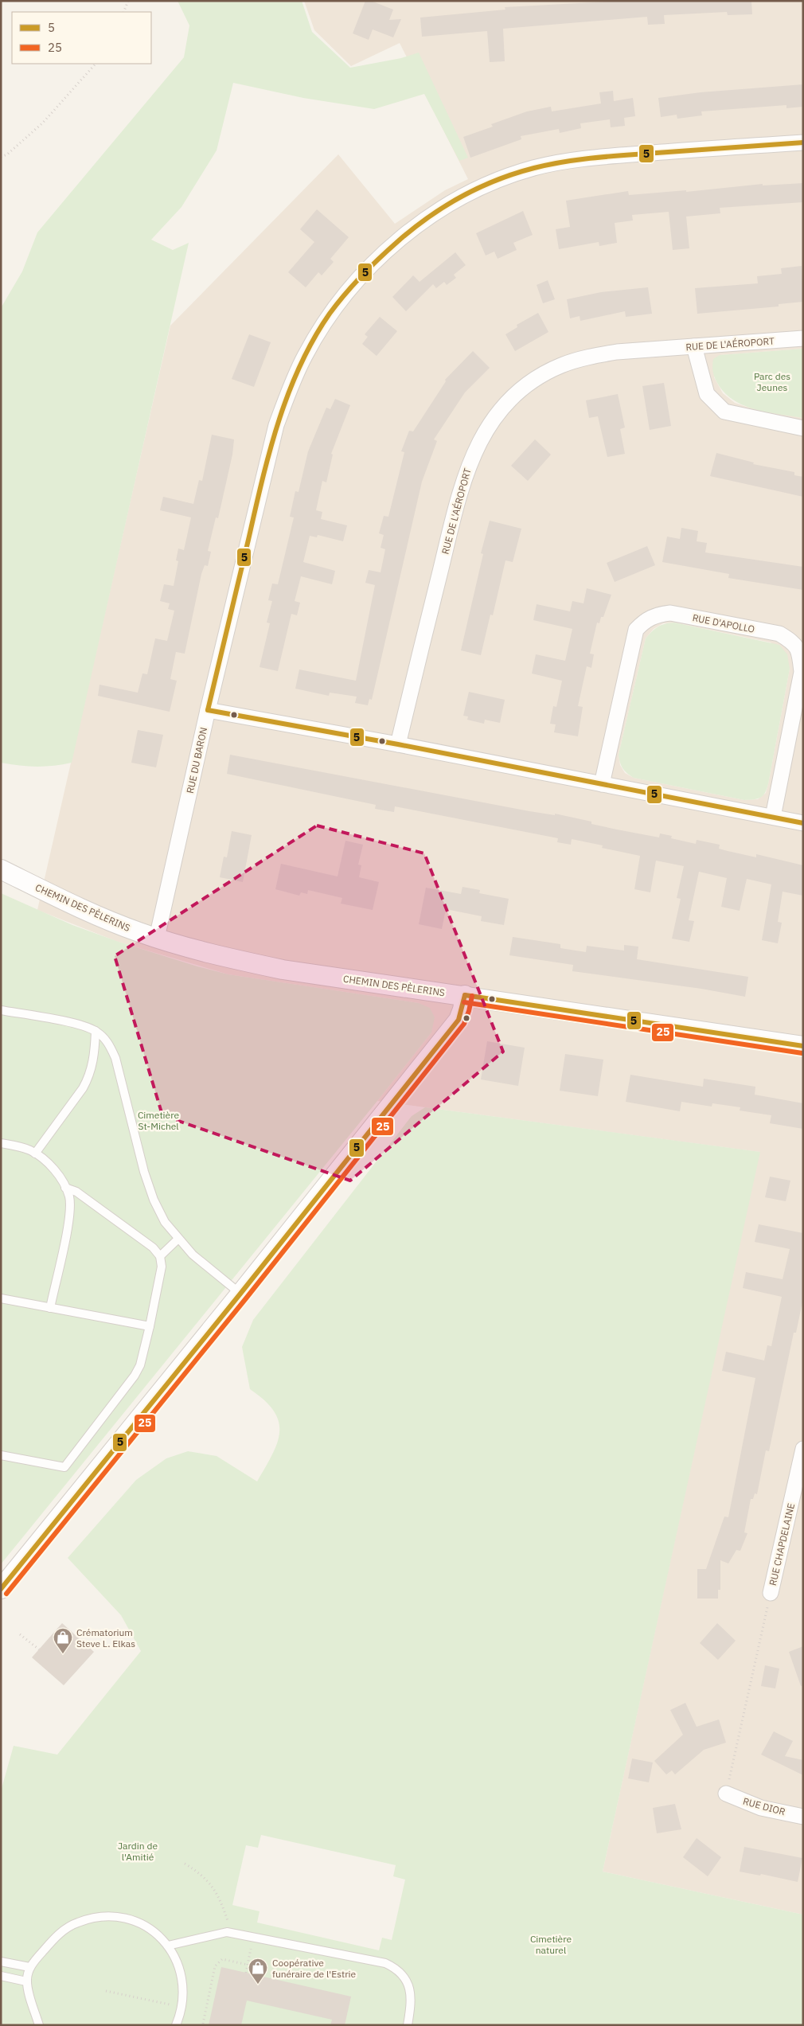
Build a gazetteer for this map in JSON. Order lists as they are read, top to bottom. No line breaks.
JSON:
{"streets":{"street":["RUE DE L'AÉROPORT","RUE D'APOLLO","RUE DU BARON","CHEMIN DES PÈLERINS","RUE CHAPDELAINE","RUE DIOR"]},"crossings":[["RUE DU BARON","CHEMIN DES PÈLERINS"]],"parks":["Parc des Jeunes","Cimetière St-Michel","Jardin de l'Amitié","Cimetière naturel"],"places":{"shop":["Crématorium Steve L. Elkas","Coopérative funéraire de l'Estrie"]},"lines":["transit line 5","transit line 25"],"legend":["5","25"]}
